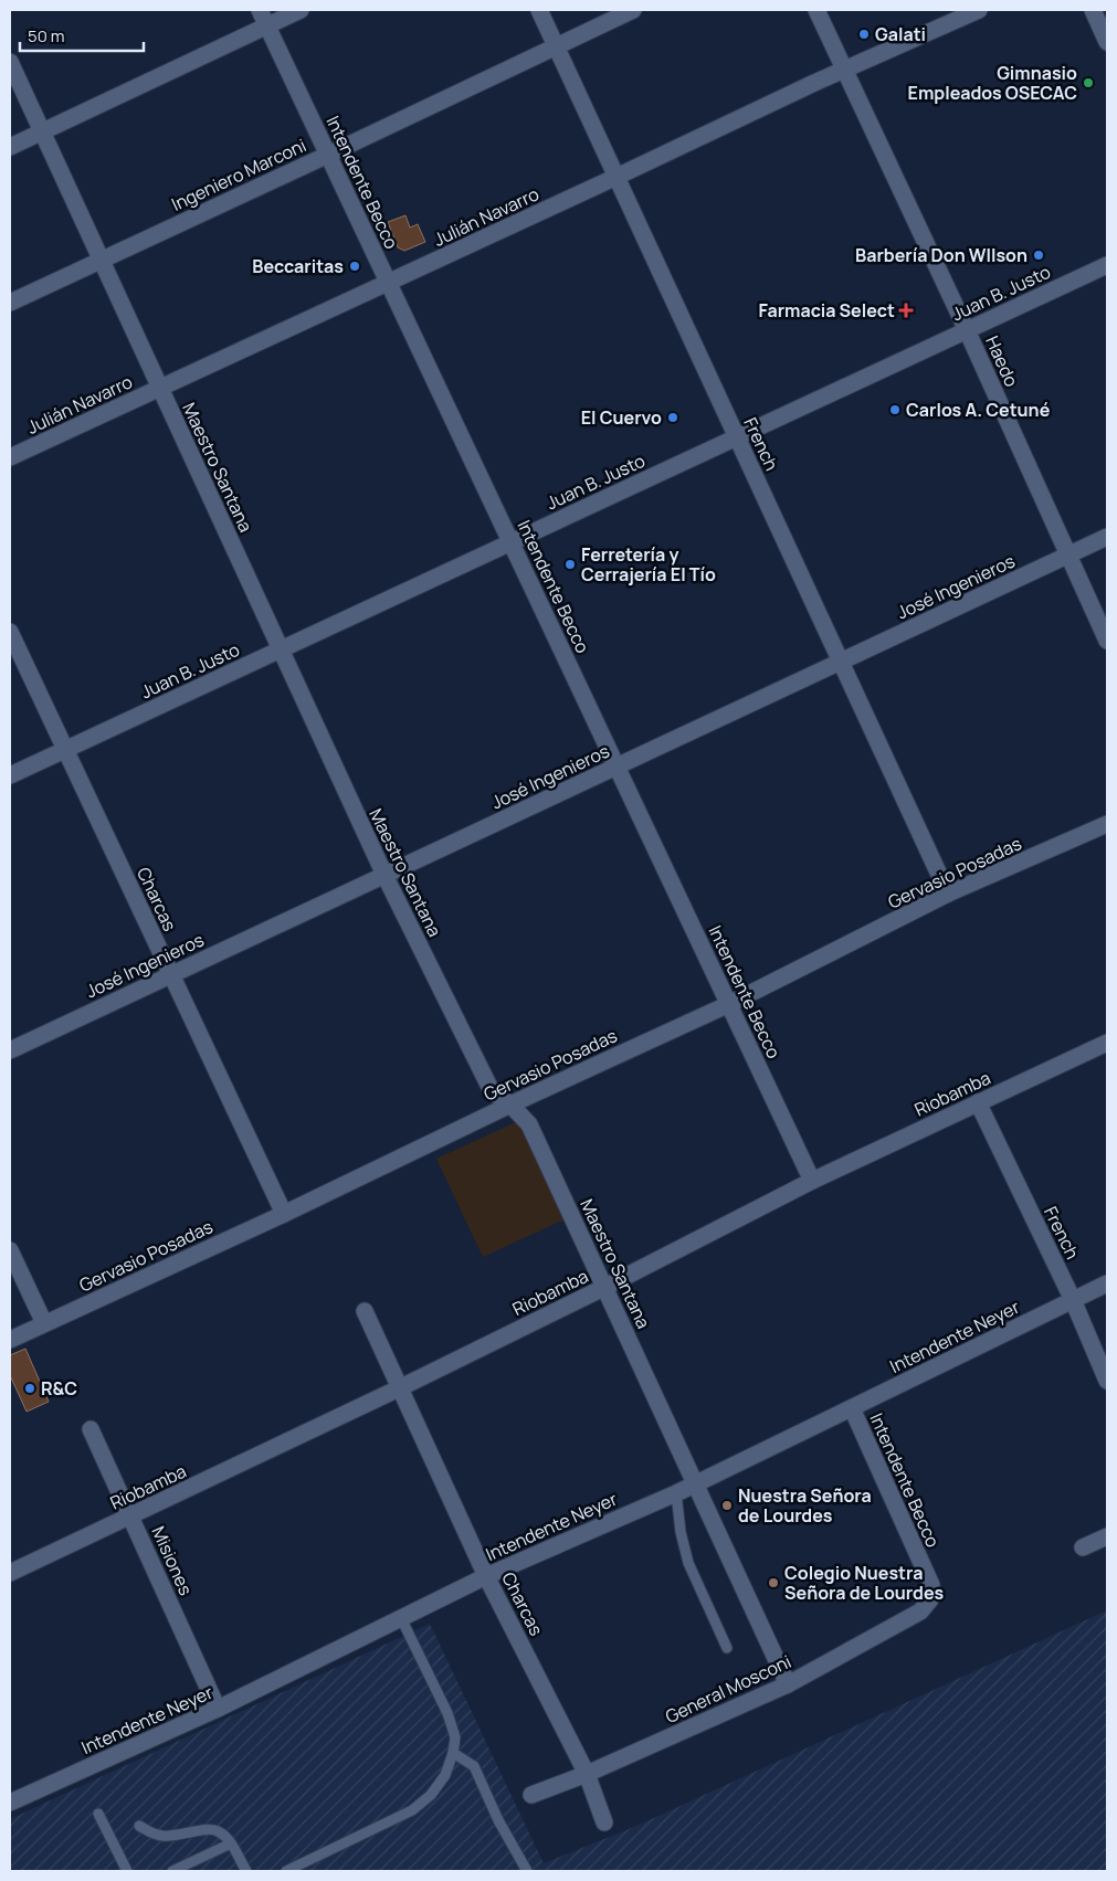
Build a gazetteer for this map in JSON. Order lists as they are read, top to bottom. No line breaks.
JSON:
{"streets":{"street":["Ingeniero Marconi","Intendente Becco","Julián Navarro","Juan B. Justo","Haedo","French","Maestro Santana","José Ingenieros","Gervasio Posadas","Charcas","Riobamba","Intendente Neyer","Misiones","General Mosconi"]},"crossings":[["Ingeniero Marconi","Intendente Becco"],["Ingeniero Marconi","French"],["Ingeniero Marconi","Maestro Santana"],["Intendente Becco","Julián Navarro"],["Intendente Becco","Juan B. Justo"],["Intendente Becco","José Ingenieros"],["Intendente Becco","Gervasio Posadas"],["Intendente Becco","Riobamba"],["Intendente Becco","Intendente Neyer"],["Intendente Becco","General Mosconi"],["Julián Navarro","Haedo"],["Julián Navarro","French"],["Julián Navarro","Maestro Santana"],["Juan B. Justo","Haedo"],["Juan B. Justo","French"],["Juan B. Justo","Maestro Santana"],["Juan B. Justo","Charcas"],["Haedo","José Ingenieros"],["French","José Ingenieros"],["French","Gervasio Posadas"],["French","Riobamba"],["French","Intendente Neyer"],["Maestro Santana","José Ingenieros"],["Maestro Santana","Gervasio Posadas"],["Maestro Santana","Riobamba"],["Maestro Santana","Intendente Neyer"],["Maestro Santana","General Mosconi"],["José Ingenieros","Charcas"],["Gervasio Posadas","Charcas"],["Charcas","Riobamba"],["Charcas","Intendente Neyer"],["Charcas","General Mosconi"],["Riobamba","Misiones"],["Intendente Neyer","Misiones"]],"places":{"other":["Galati","Gimnasio Empleados OSECAC","Barbería Don WIlson","Beccaritas","Carlos A. Cetuné","El Cuervo","Ferretería y Cerrajería El Tío","R&C","Nuestra Señora de Lourdes","Colegio Nuestra Señora de Lourdes"],"health":["Farmacia Select"]},"scale_bar":"50 m"}
